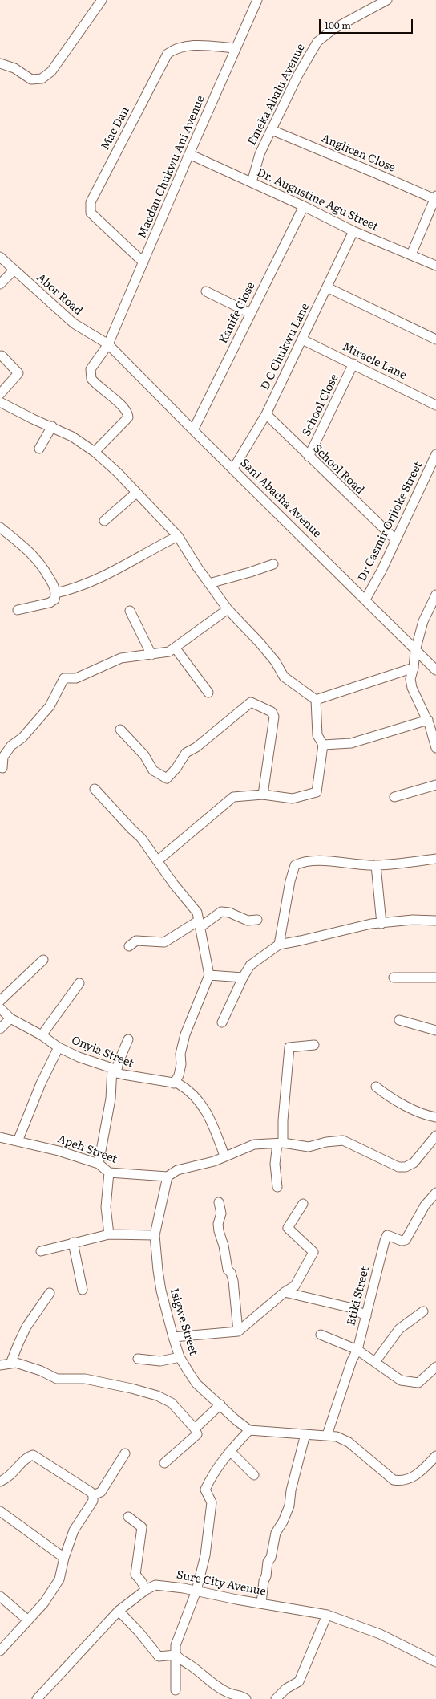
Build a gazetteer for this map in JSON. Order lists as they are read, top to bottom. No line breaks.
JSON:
{"streets":{"street":["Emeka Abalu Avenue","Mac Dan","Anglican Close","Macdan Chukwu Ani Avenue","Dr. Augustine Agu Street","Abor Road","Kanife Close","D C Chukwu Lane","Miracle Lane","School Close","School Road","Sani Abacha Avenue","Dr Casmir Orjioke Street","Onyia Street","Apeh Street","Etiki Street","Isigwe Street","Sure City Avenue"]},"crossings":[["Emeka Abalu Avenue","Anglican Close"],["Emeka Abalu Avenue","Dr. Augustine Agu Street"],["Mac Dan","Macdan Chukwu Ani Avenue"],["Macdan Chukwu Ani Avenue","Dr. Augustine Agu Street"],["Macdan Chukwu Ani Avenue","Abor Road"],["Macdan Chukwu Ani Avenue","Sani Abacha Avenue"],["Dr. Augustine Agu Street","Kanife Close"],["Dr. Augustine Agu Street","D C Chukwu Lane"],["Abor Road","Sani Abacha Avenue"],["Kanife Close","Sani Abacha Avenue"],["D C Chukwu Lane","Miracle Lane"],["D C Chukwu Lane","School Road"],["D C Chukwu Lane","Sani Abacha Avenue"],["Miracle Lane","School Close"],["School Close","School Road"],["School Road","Dr Casmir Orjioke Street"],["Sani Abacha Avenue","Dr Casmir Orjioke Street"],["Apeh Street","Isigwe Street"]],"scale_bar":"100 m"}
